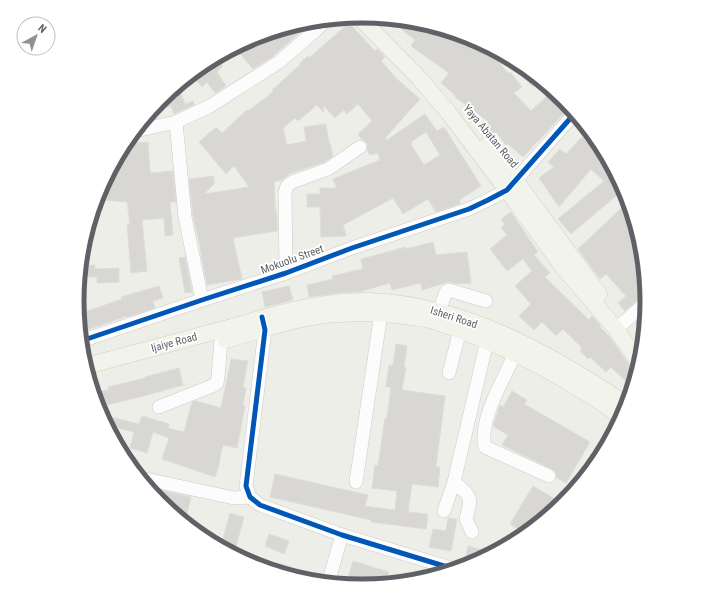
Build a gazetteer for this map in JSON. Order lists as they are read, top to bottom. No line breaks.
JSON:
{"streets":{"main road":["Yaya Abatan Road","Isheri Road","Ijaiye Road"],"street":["Mokuolu Street"]},"crossings":[["Yaya Abatan Road","Mokuolu Street"],["Isheri Road","Ijaiye Road"]],"north":"top right"}
